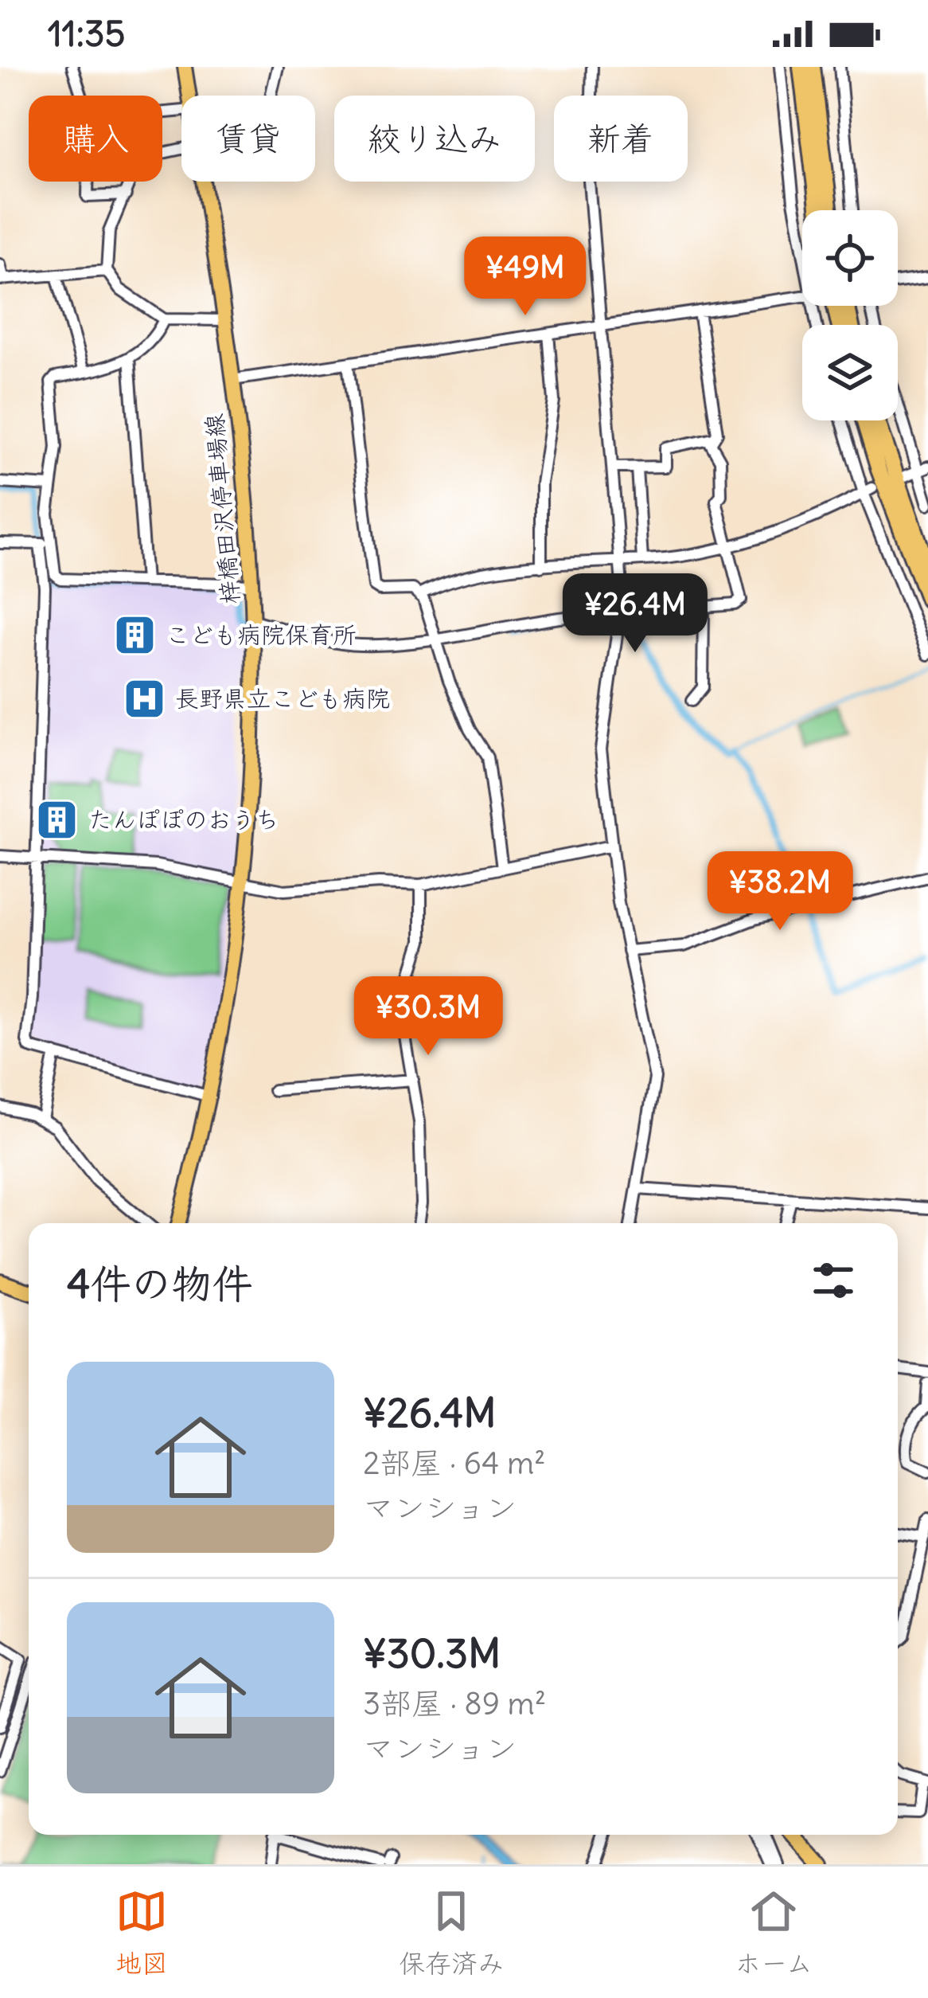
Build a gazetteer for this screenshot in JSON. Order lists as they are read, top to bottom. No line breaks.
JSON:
{"streets":{"main road":["梓橋田沢停車場線"]},"places":{"building":["こども病院保育所","たんぽぽのおうち"],"hospital":["長野県立こども病院"]},"page":{"status":"11:35","chip":["購入","賃貸","絞り込み","新着"],"price":["¥49M","¥26.4M","¥38.2M","¥30.3M"],"heading":"4件の物件","list":[{"name":"¥26.4M","note":"2部屋 · 64 m² · マンション"},{"name":"¥30.3M","note":"3部屋 · 89 m² · マンション"}],"tabs":["地図","保存済み","ホーム"]}}
